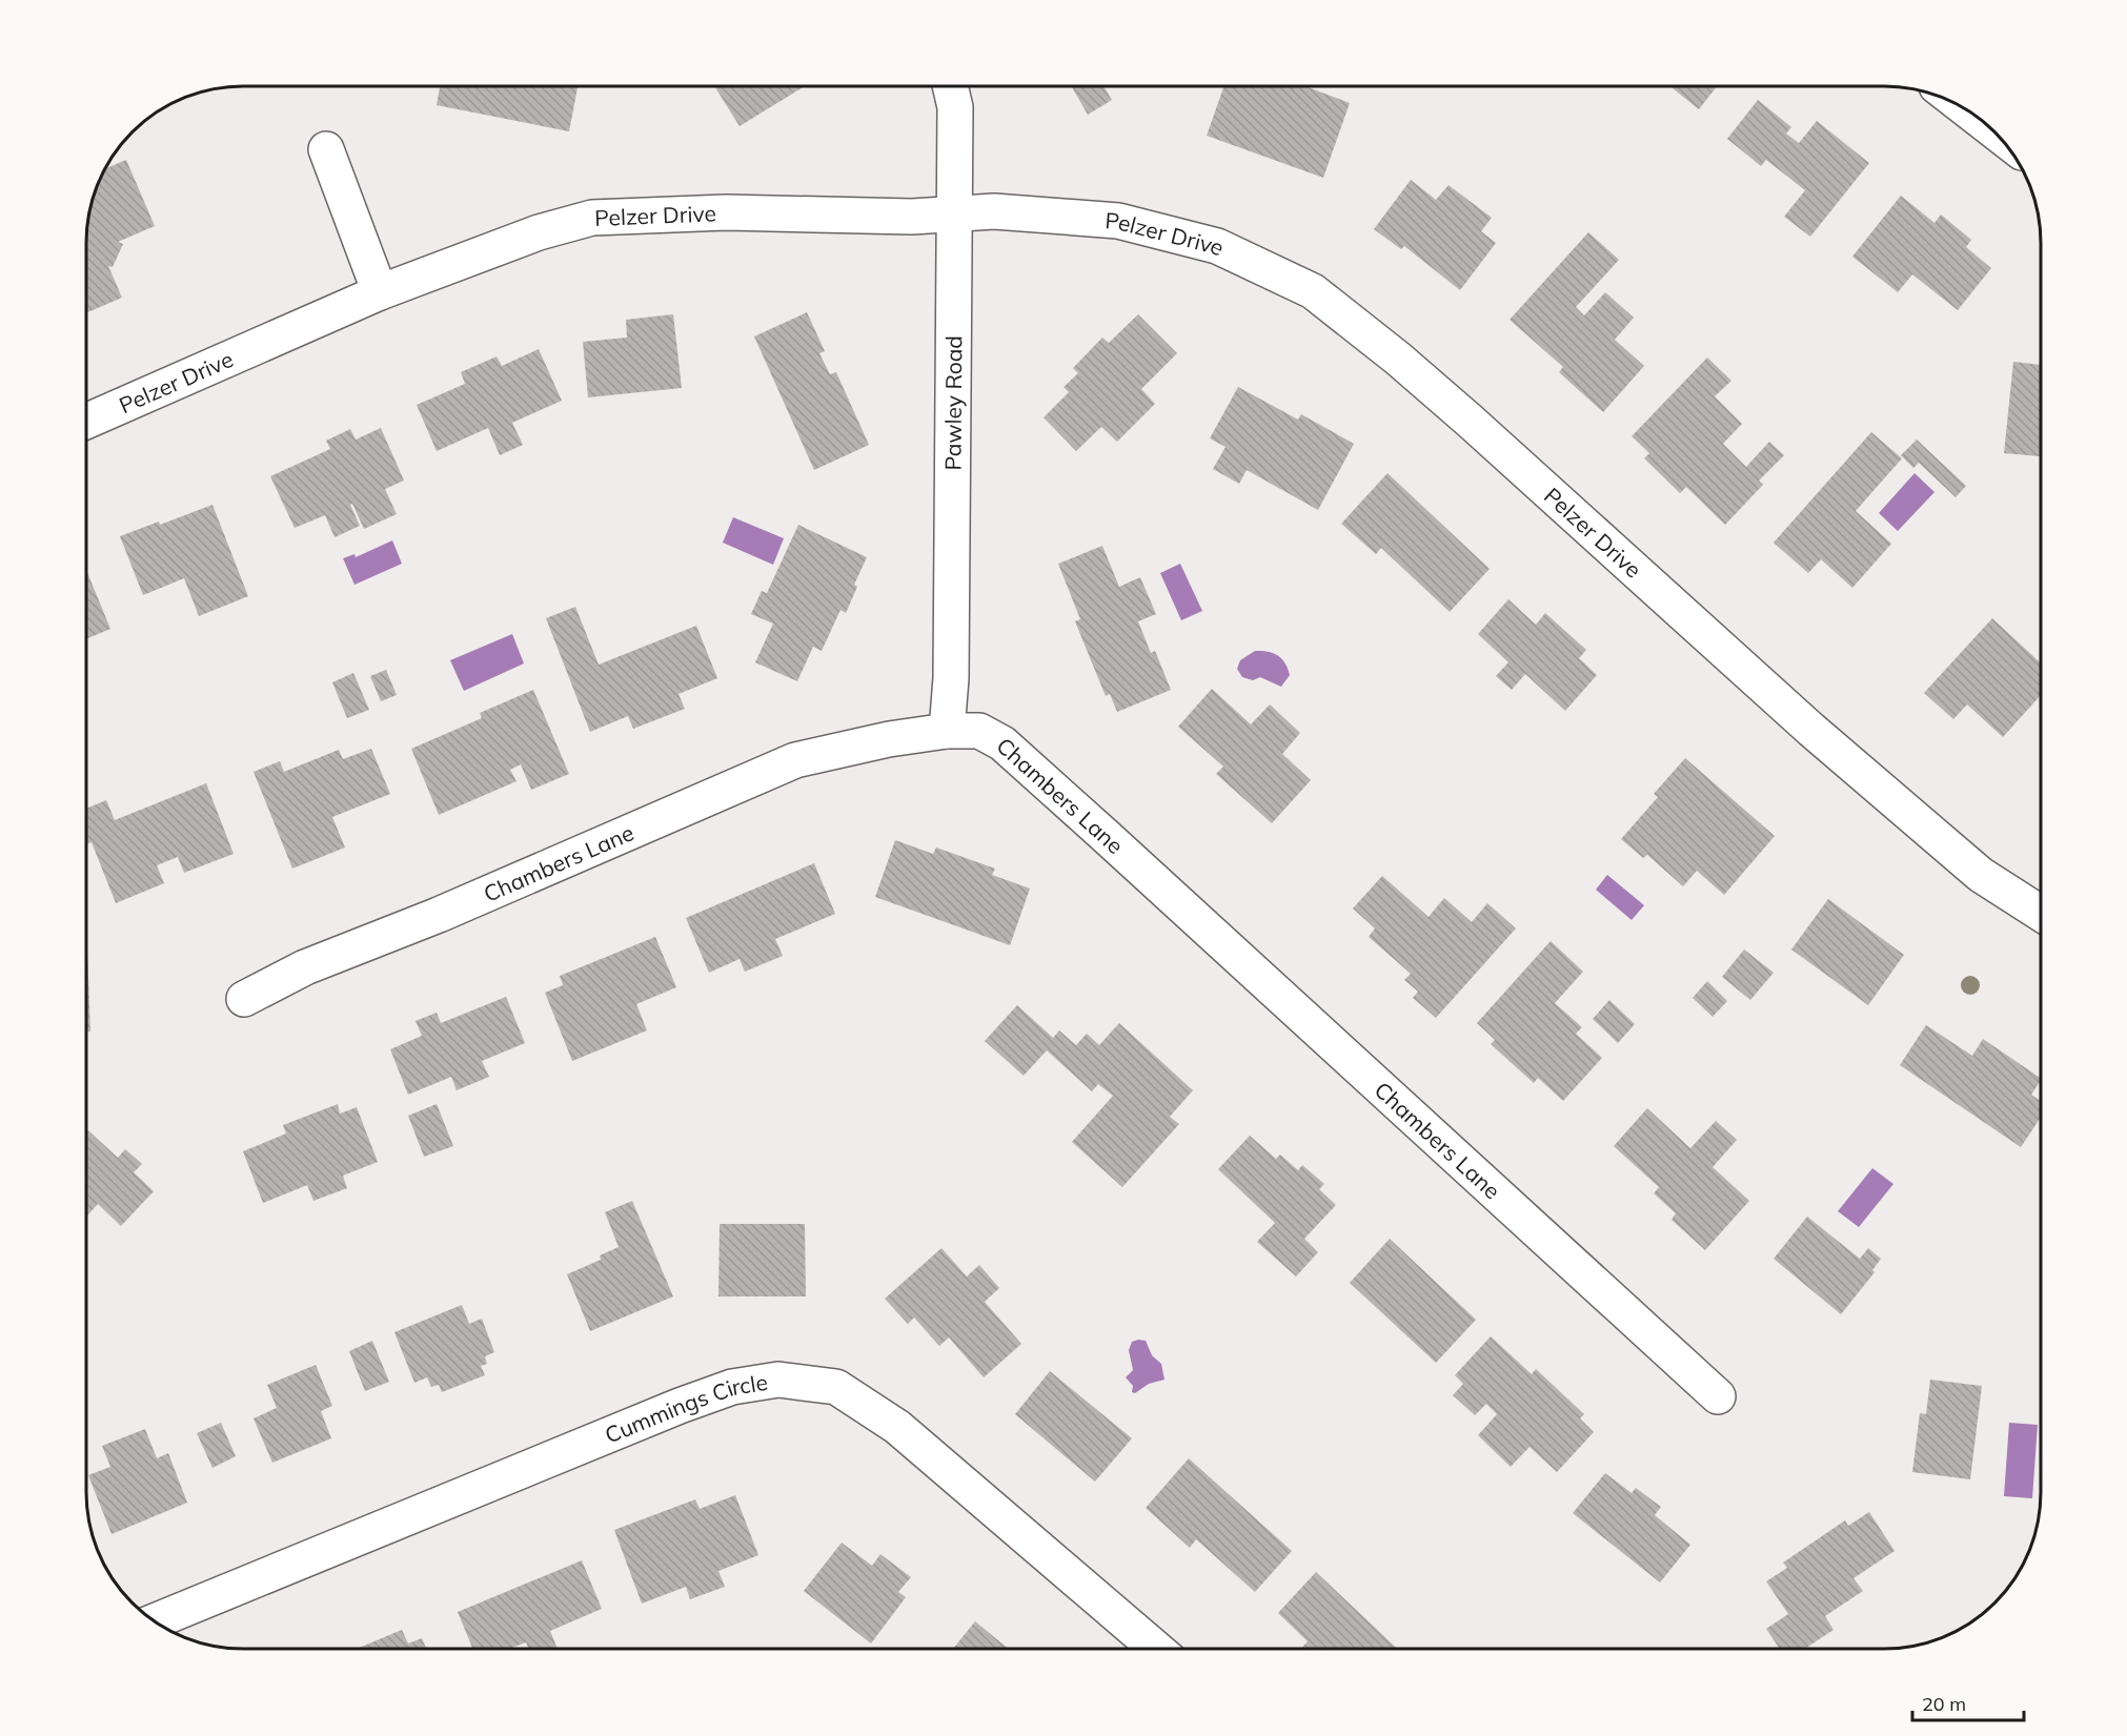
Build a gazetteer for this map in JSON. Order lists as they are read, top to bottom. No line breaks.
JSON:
{"streets":{"street":["Pelzer Drive","Pawley Road","Chambers Lane","Cummings Circle"]},"crossings":[["Pelzer Drive","Pawley Road"],["Pawley Road","Chambers Lane"]],"scale_bar":"20 m"}
